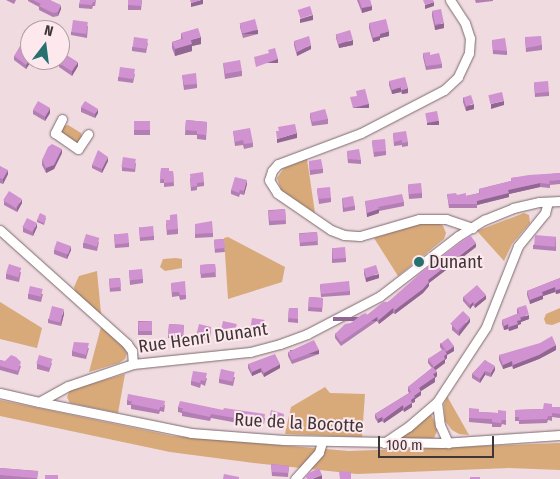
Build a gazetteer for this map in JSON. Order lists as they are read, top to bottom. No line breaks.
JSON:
{"streets":{"street":["Rue Henri Dunant","Rue de la Bocotte"]},"crossings":[["Rue Henri Dunant","Rue de la Bocotte"]],"places":["Dunant"],"scale_bar":"100 m","north":"top"}
